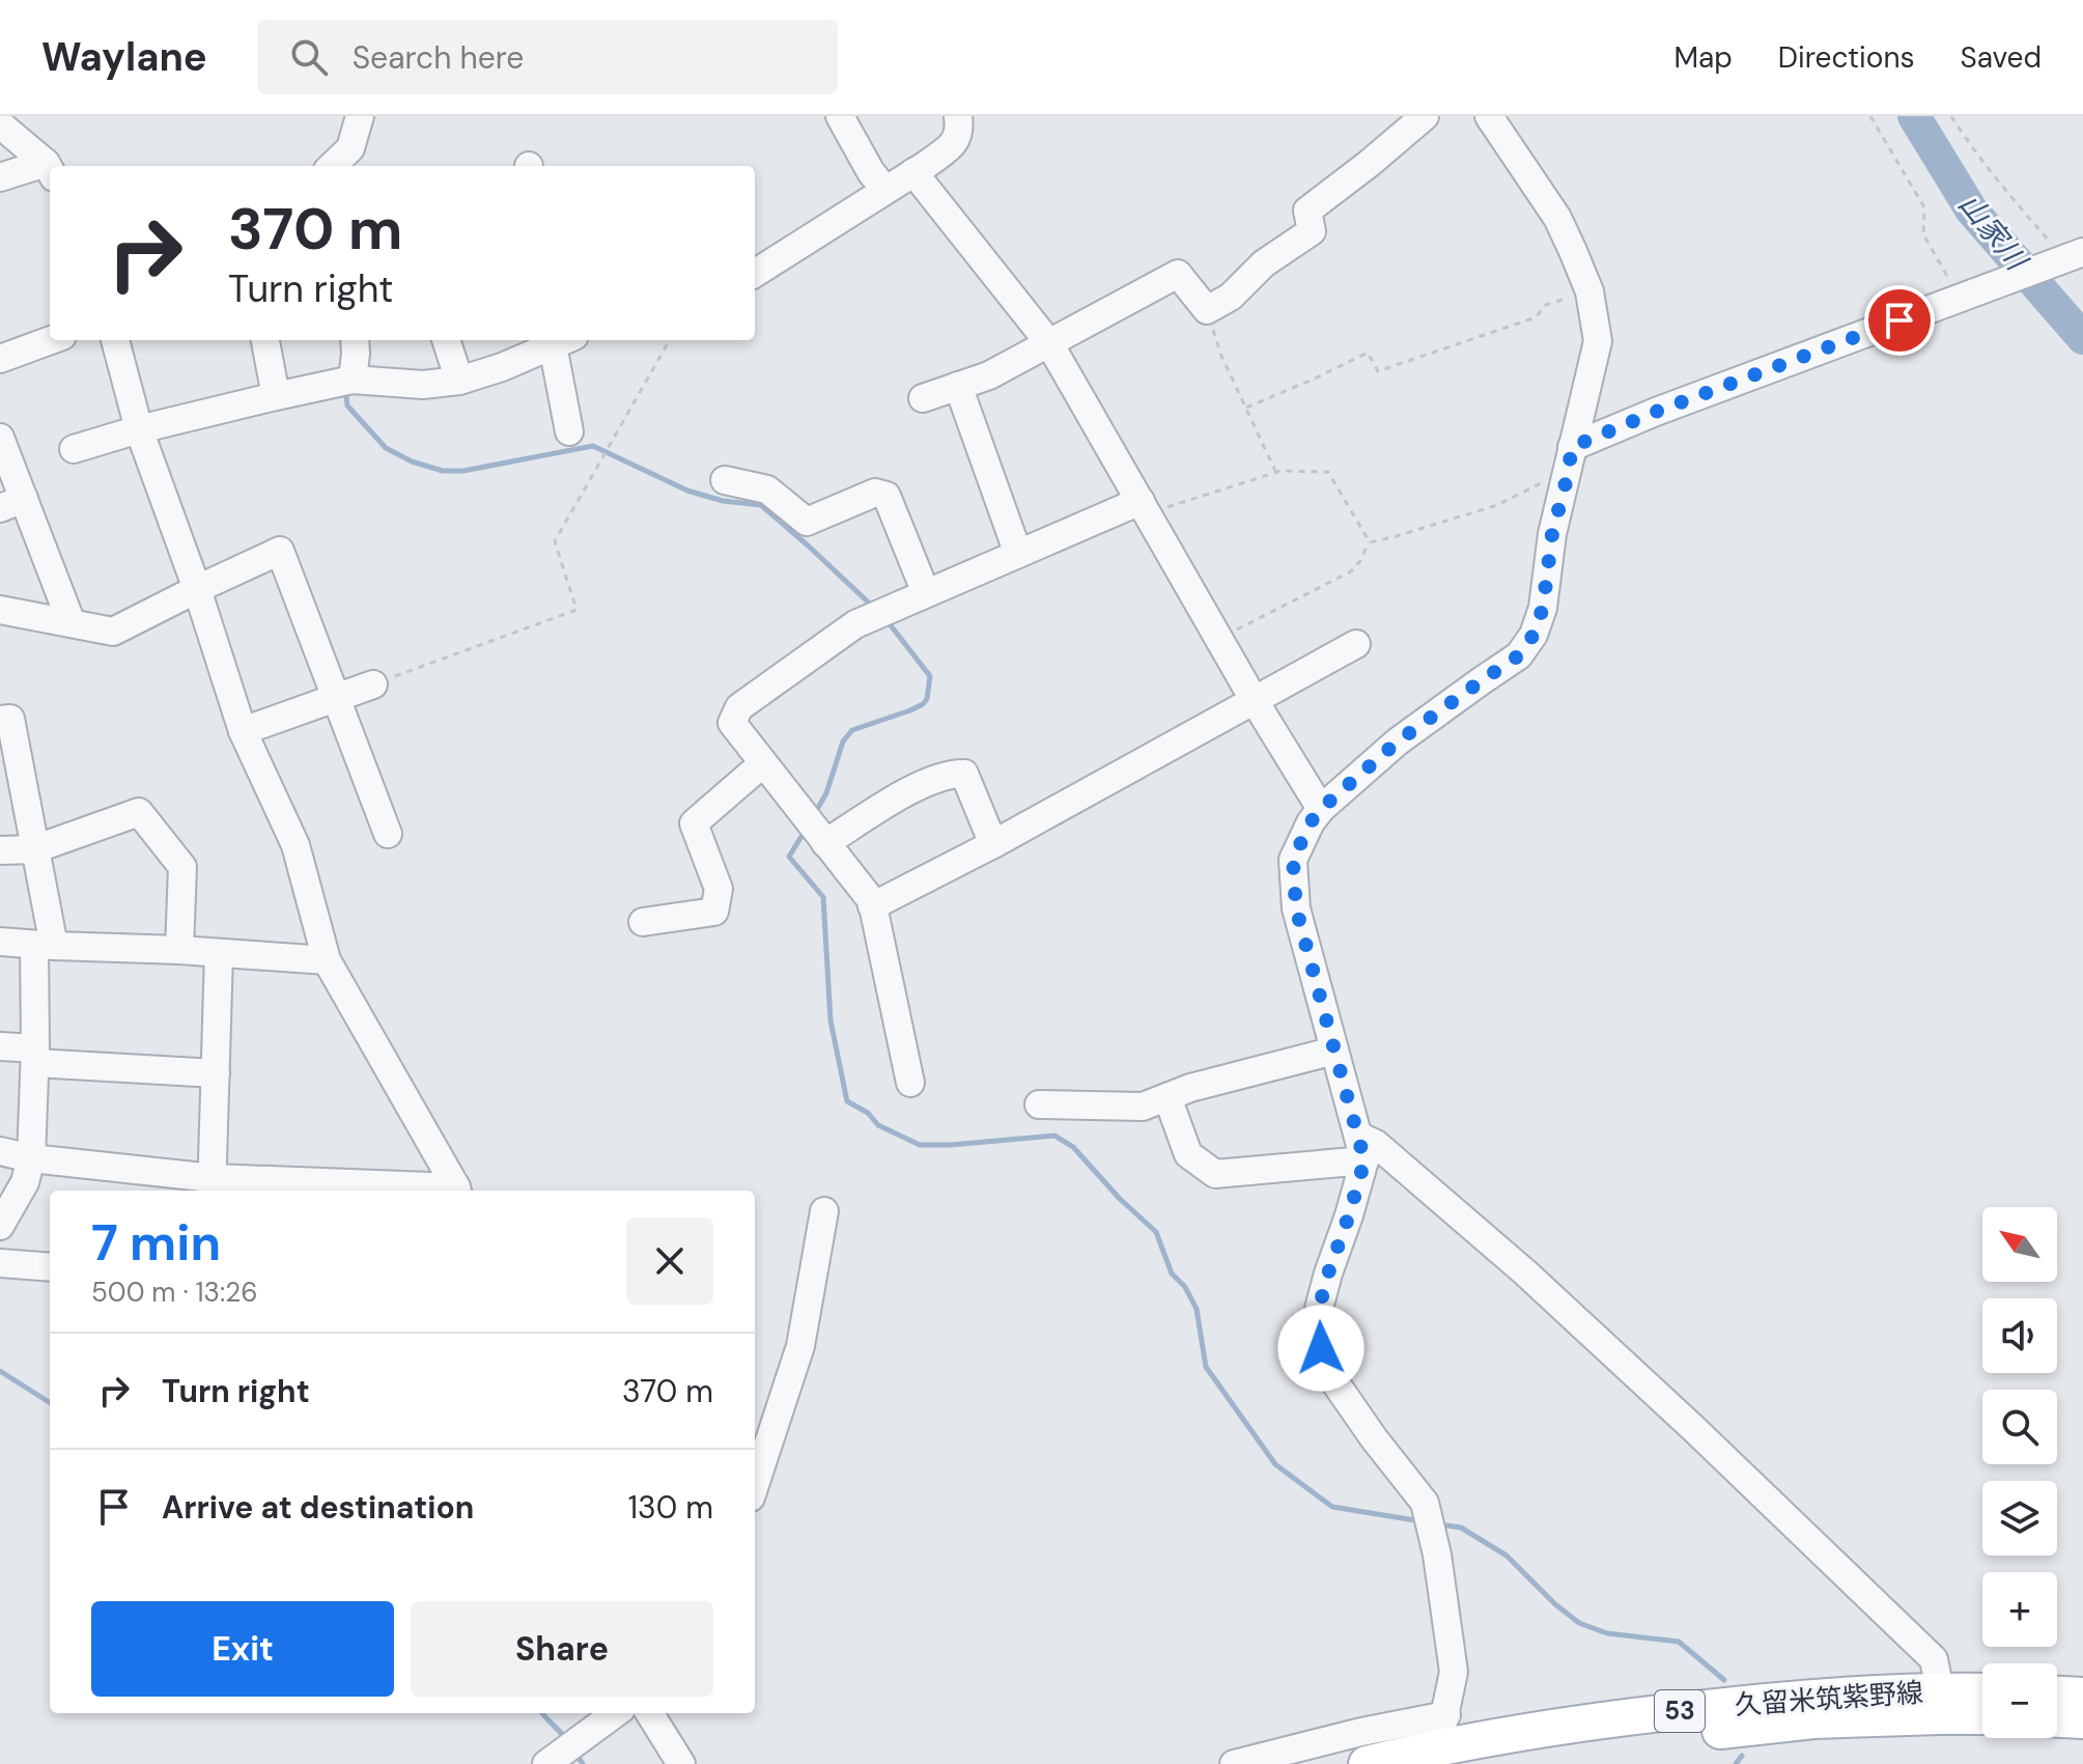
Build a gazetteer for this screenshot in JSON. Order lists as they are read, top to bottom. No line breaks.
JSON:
{"streets":{"main road":["久留米筑紫野線","53"]},"water":["山家川"],"north":"top left","page":{"header":"Waylane","search":"Search here","nav":["Map","Directions","Saved"],"turn":["370 m","Turn right"],"heading":["7 min","500 m · 13:26"],"map_buttons":["+","−"],"list":[{"name":"Turn right","value":"370 m"},{"name":"Arrive at destination","value":"130 m"}],"buttons":["Exit","Share"]}}
